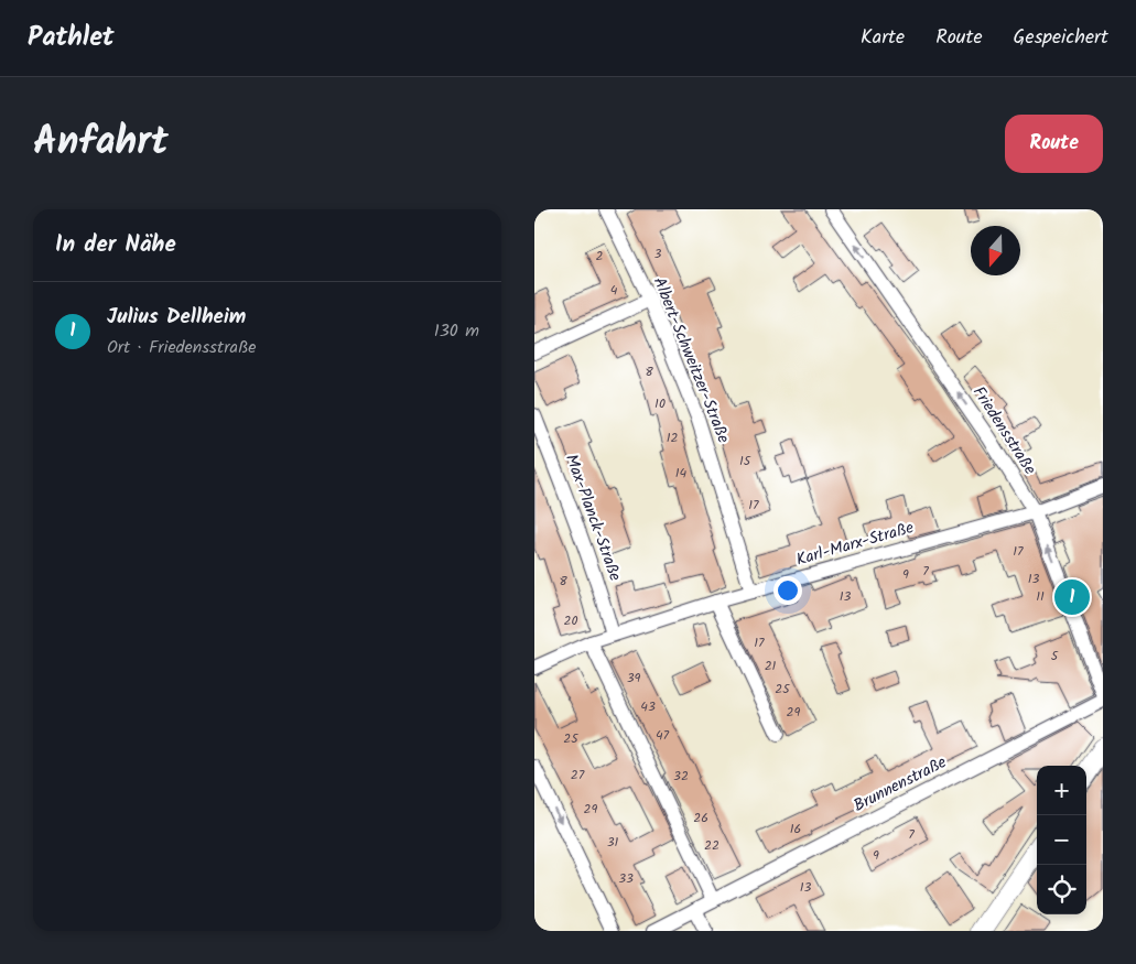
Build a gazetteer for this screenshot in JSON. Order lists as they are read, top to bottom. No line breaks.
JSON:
{"streets":{"street":["Albert-Schweitzer-Straße","Friedensstraße","Max-Planck-Straße","Karl-Marx-Straße","Brunnenstraße"]},"crossings":[["Albert-Schweitzer-Straße","Karl-Marx-Straße"],["Friedensstraße","Karl-Marx-Straße"],["Max-Planck-Straße","Karl-Marx-Straße"]],"one_way":["Friedensstraße"],"house_numbers":["3","2","4","8","10","12","15","14","17","17","7","9","13","8","13","11","20","17","5","21","39","25","43","29","47","25","27","32","29","26","16","7","31","22","9","33","13"],"north":"bottom","page":{"header":"Pathlet","nav":["Karte","Route","Gespeichert"],"title":"Anfahrt","buttons":"Route","heading":"In der Nähe","list":[{"mark":"1","name":"Julius Dellheim","note":"Ort · Friedensstraße","value":"130 m"}],"pins":"1","map_buttons":["+","−"]}}
